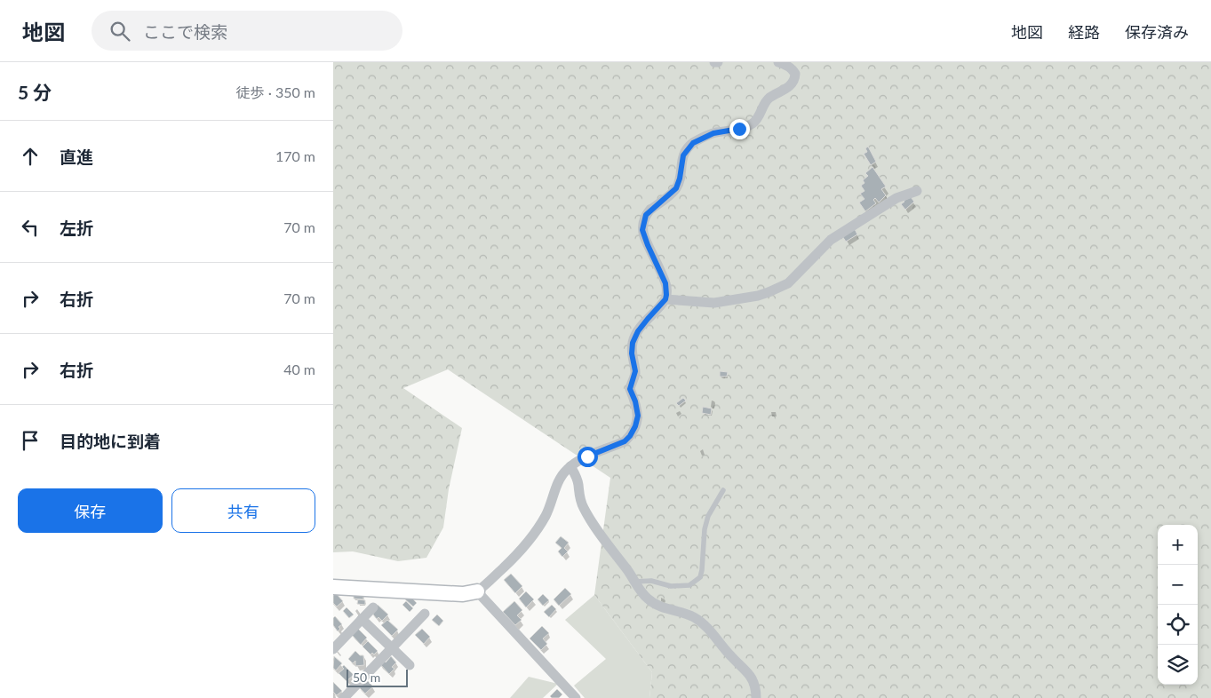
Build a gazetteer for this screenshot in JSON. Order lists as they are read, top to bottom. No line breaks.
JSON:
{"scale_bar":"50 m","page":{"header":"地図","search":"ここで検索","nav":["地図","経路","保存済み"],"heading":["5 分","徒歩 · 350 m"],"list":[["直進","170 m"],["左折","70 m"],["右折","70 m"],["右折","40 m"],"目的地に到着"],"buttons":["保存","共有"],"map_buttons":["+","−"],"scale":"50 m"}}
